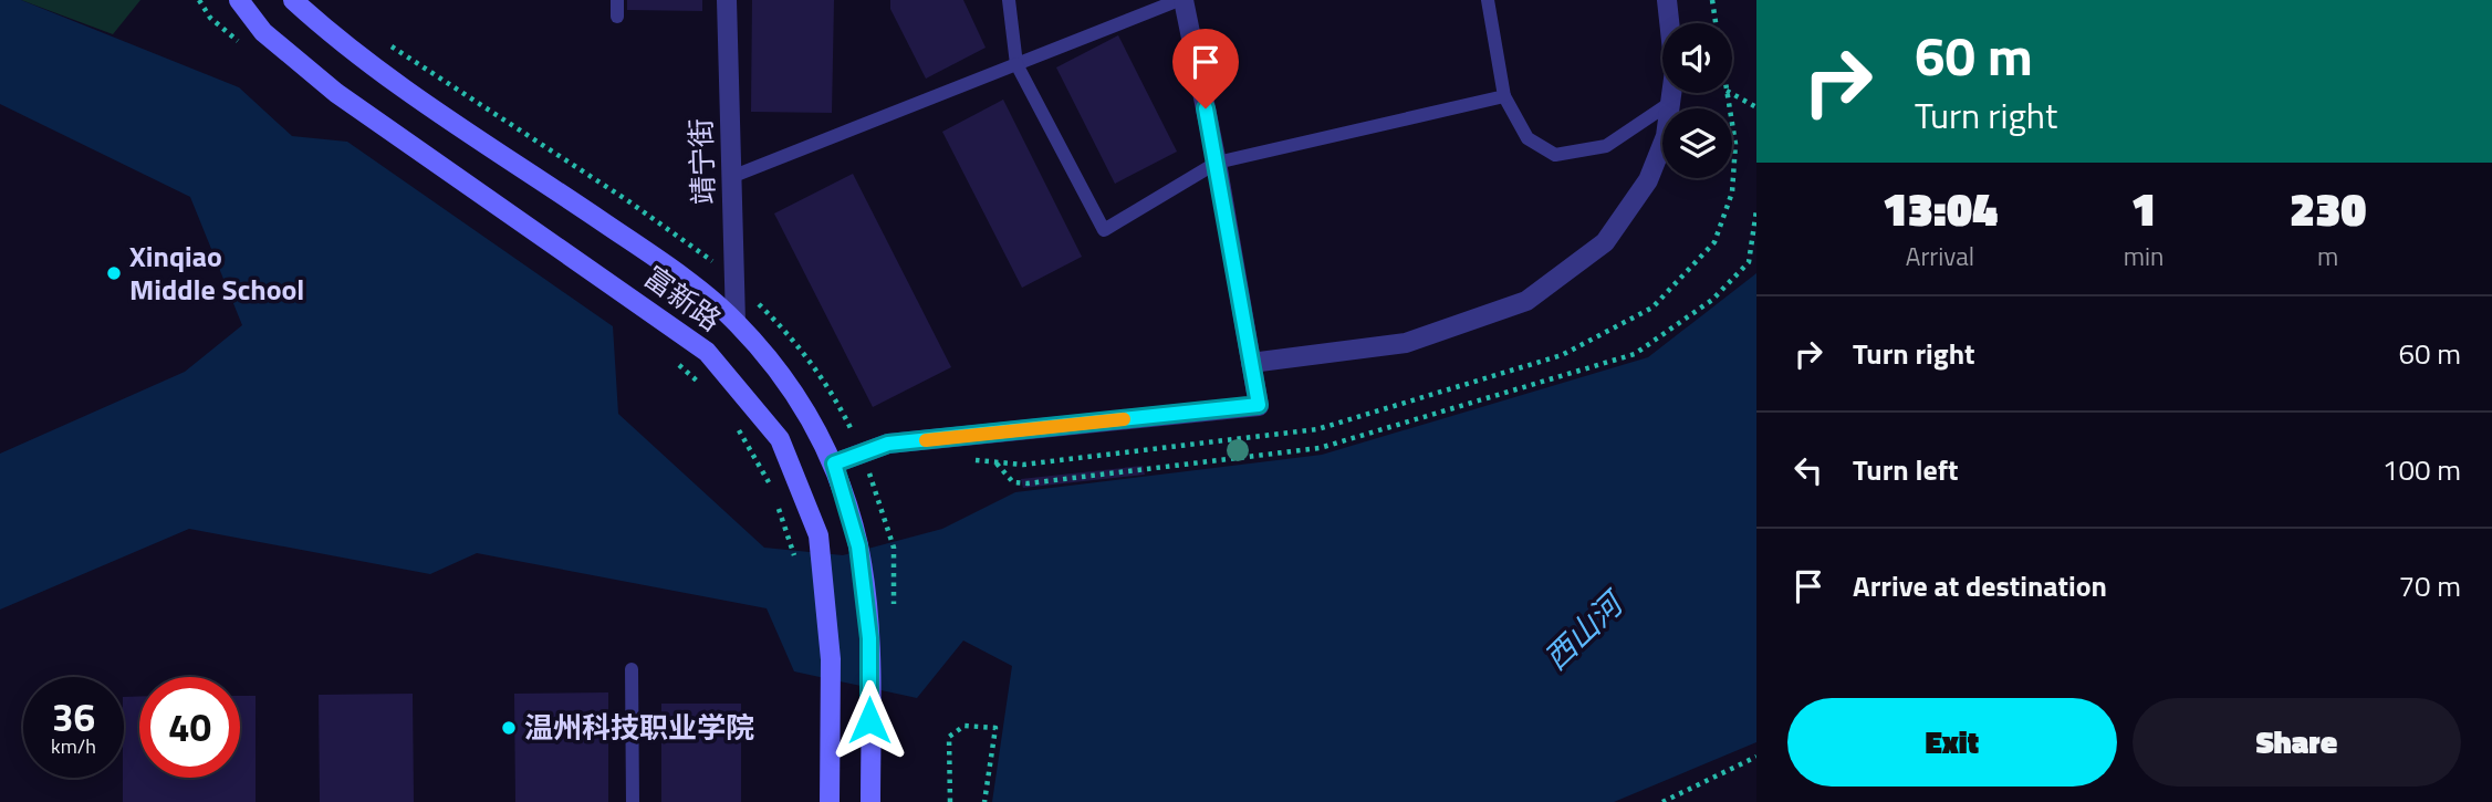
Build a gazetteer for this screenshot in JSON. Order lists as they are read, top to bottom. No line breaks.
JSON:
{"streets":{"street":["靖宁街","富新路"]},"crossings":[["靖宁街","富新路"]],"water":["西山河"],"places":["Xinqiao Middle School","温州科技职业学院"],"page":{"turn":["60 m","Turn right"],"eta":["13:04","Arrival","1","min","230","m"],"list":[{"name":"Turn right","value":"60 m"},{"name":"Turn left","value":"100 m"},{"name":"Arrive at destination","value":"70 m"}],"speed":"36 km/h","limit":"40","buttons":["Exit","Share"]}}
